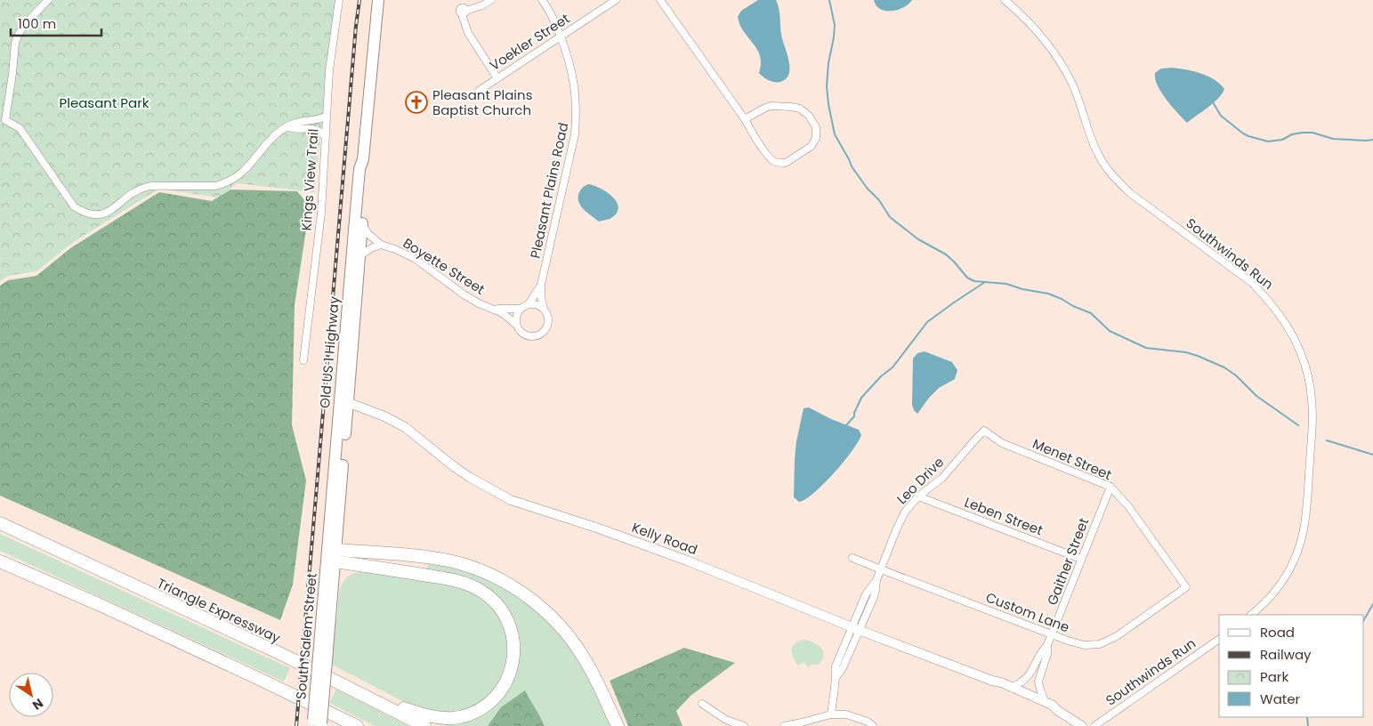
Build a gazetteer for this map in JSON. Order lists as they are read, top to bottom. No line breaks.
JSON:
{"streets":{"highway":["Triangle Expressway"],"main road":["Old US 1 Highway","South Salem Street"],"street":["Voekler Street","Kings View Trail","Pleasant Plains Road","Southwinds Run","Boyette Street","Menet Street","Leo Drive","Leben Street","Kelly Road","Gaither Street","Custom Lane"]},"crossings":[["Voekler Street","Pleasant Plains Road"],["Pleasant Plains Road","Boyette Street"],["Boyette Street","Old US 1 Highway"],["Old US 1 Highway","Kelly Road"],["Old US 1 Highway","South Salem Street"],["Menet Street","Leo Drive"],["Menet Street","Gaither Street"],["Menet Street","Custom Lane"],["Leo Drive","Leben Street"],["Leo Drive","Kelly Road"],["Leo Drive","Custom Lane"],["Leben Street","Gaither Street"],["Kelly Road","Gaither Street"],["Gaither Street","Custom Lane"]],"parks":["Pleasant Park"],"places":{"church":["Pleasant Plains Baptist Church"]},"legend":["Road","Railway","Park","Water"],"scale_bar":"100 m","north":"bottom right"}
